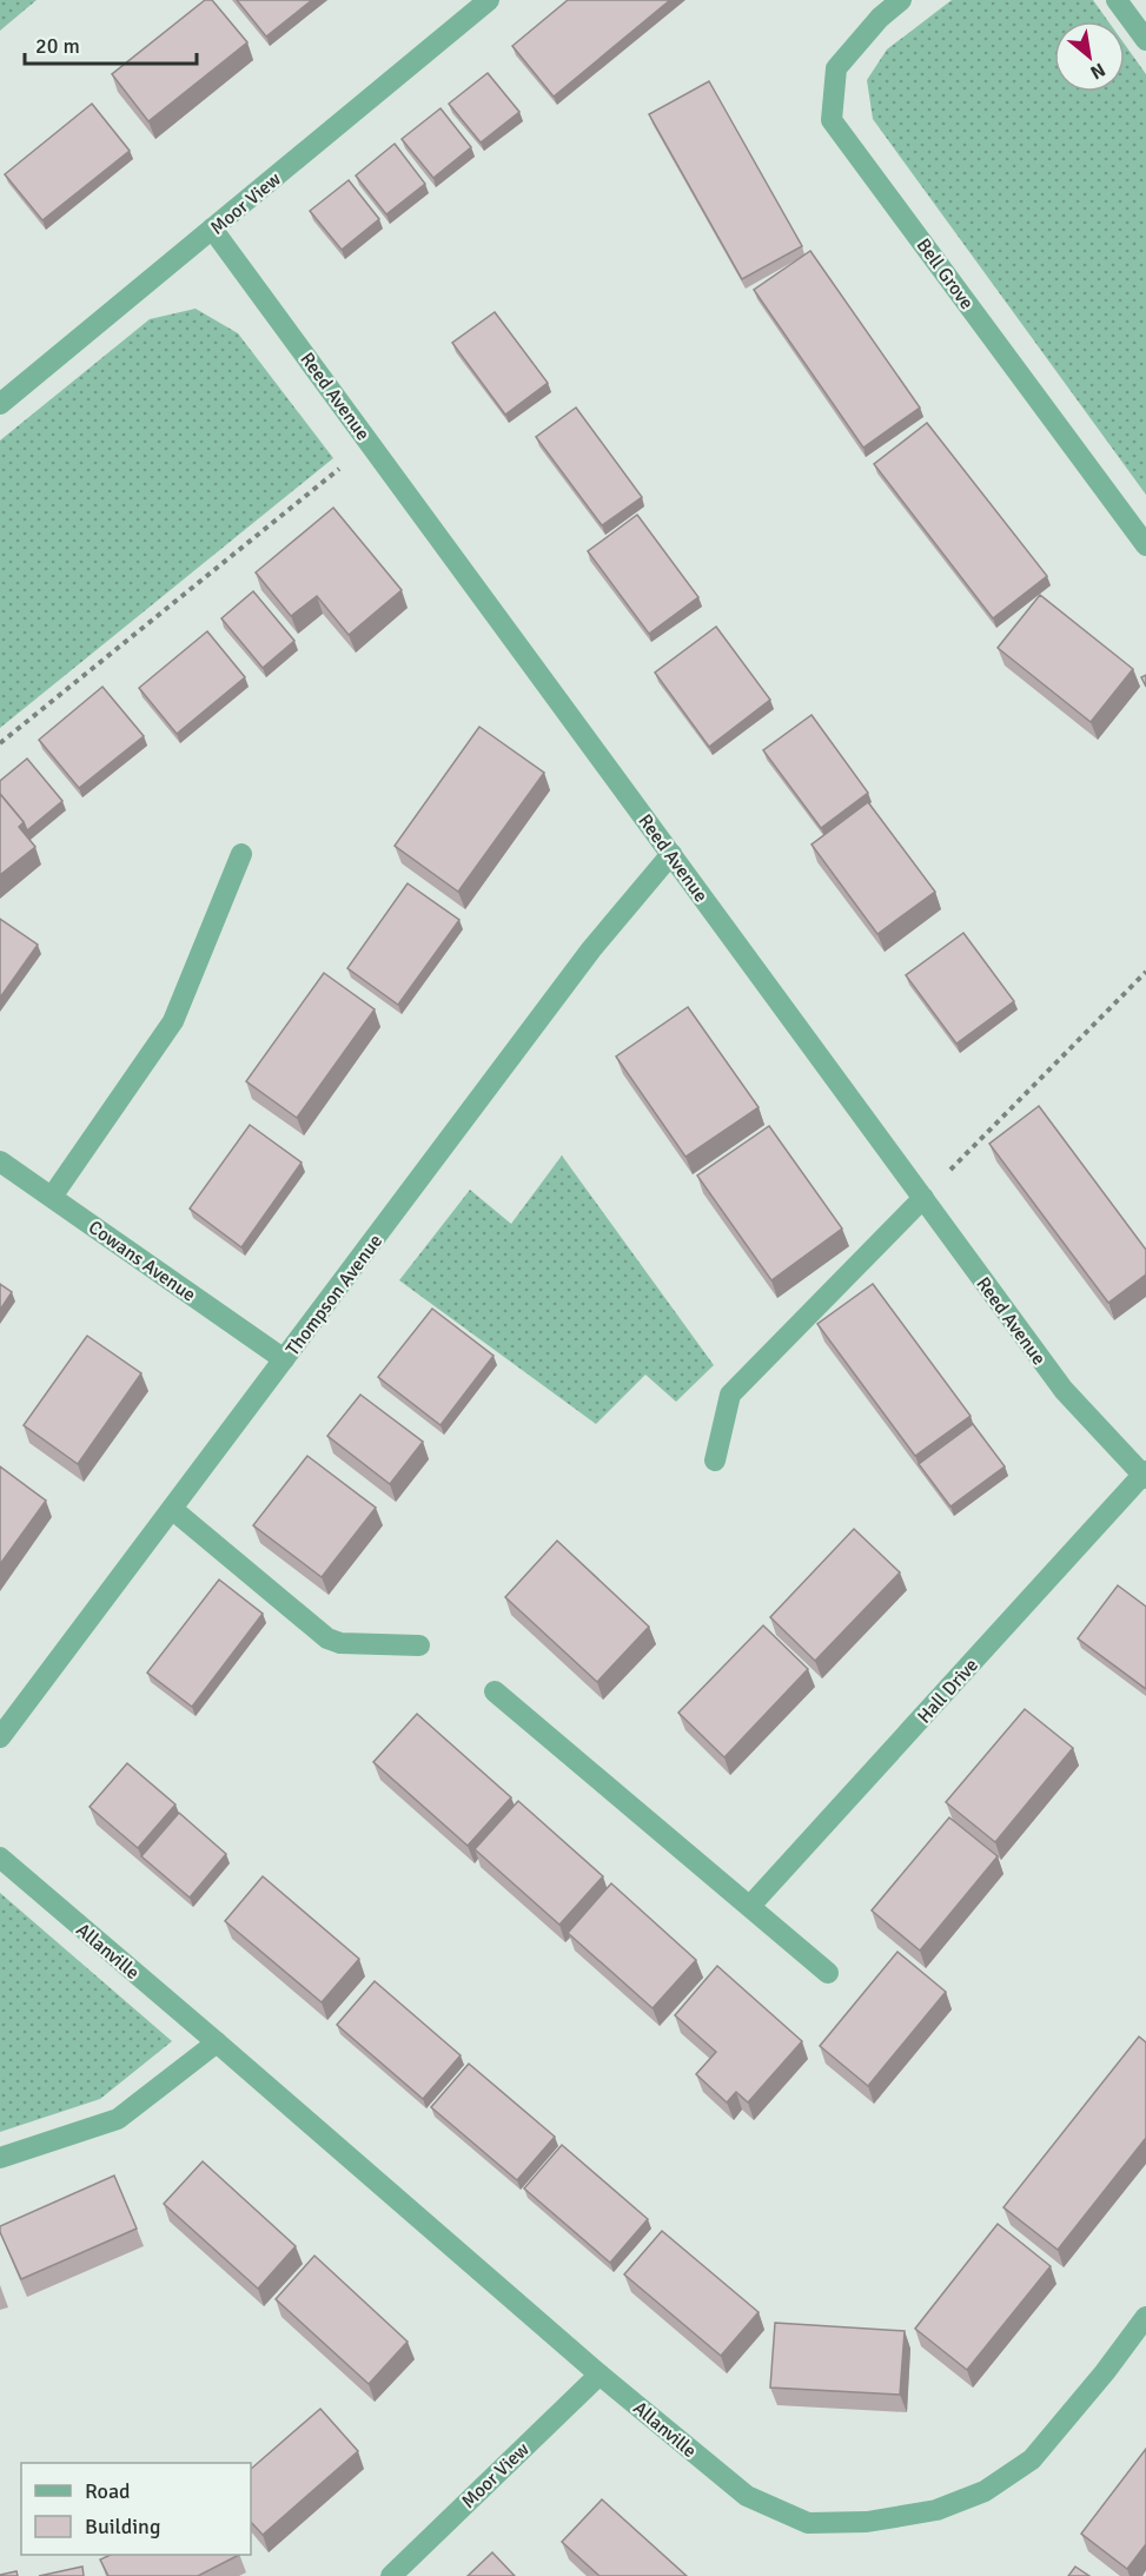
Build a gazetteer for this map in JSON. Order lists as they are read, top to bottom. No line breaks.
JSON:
{"streets":{"street":["Moor View","Bell Grove","Reed Avenue","Cowans Avenue","Thompson Avenue","Hall Drive","Allanville"]},"crossings":[["Moor View","Reed Avenue"],["Moor View","Allanville"],["Reed Avenue","Thompson Avenue"],["Reed Avenue","Hall Drive"],["Cowans Avenue","Thompson Avenue"]],"legend":["Road","Building"],"scale_bar":"20 m","north":"bottom right"}
